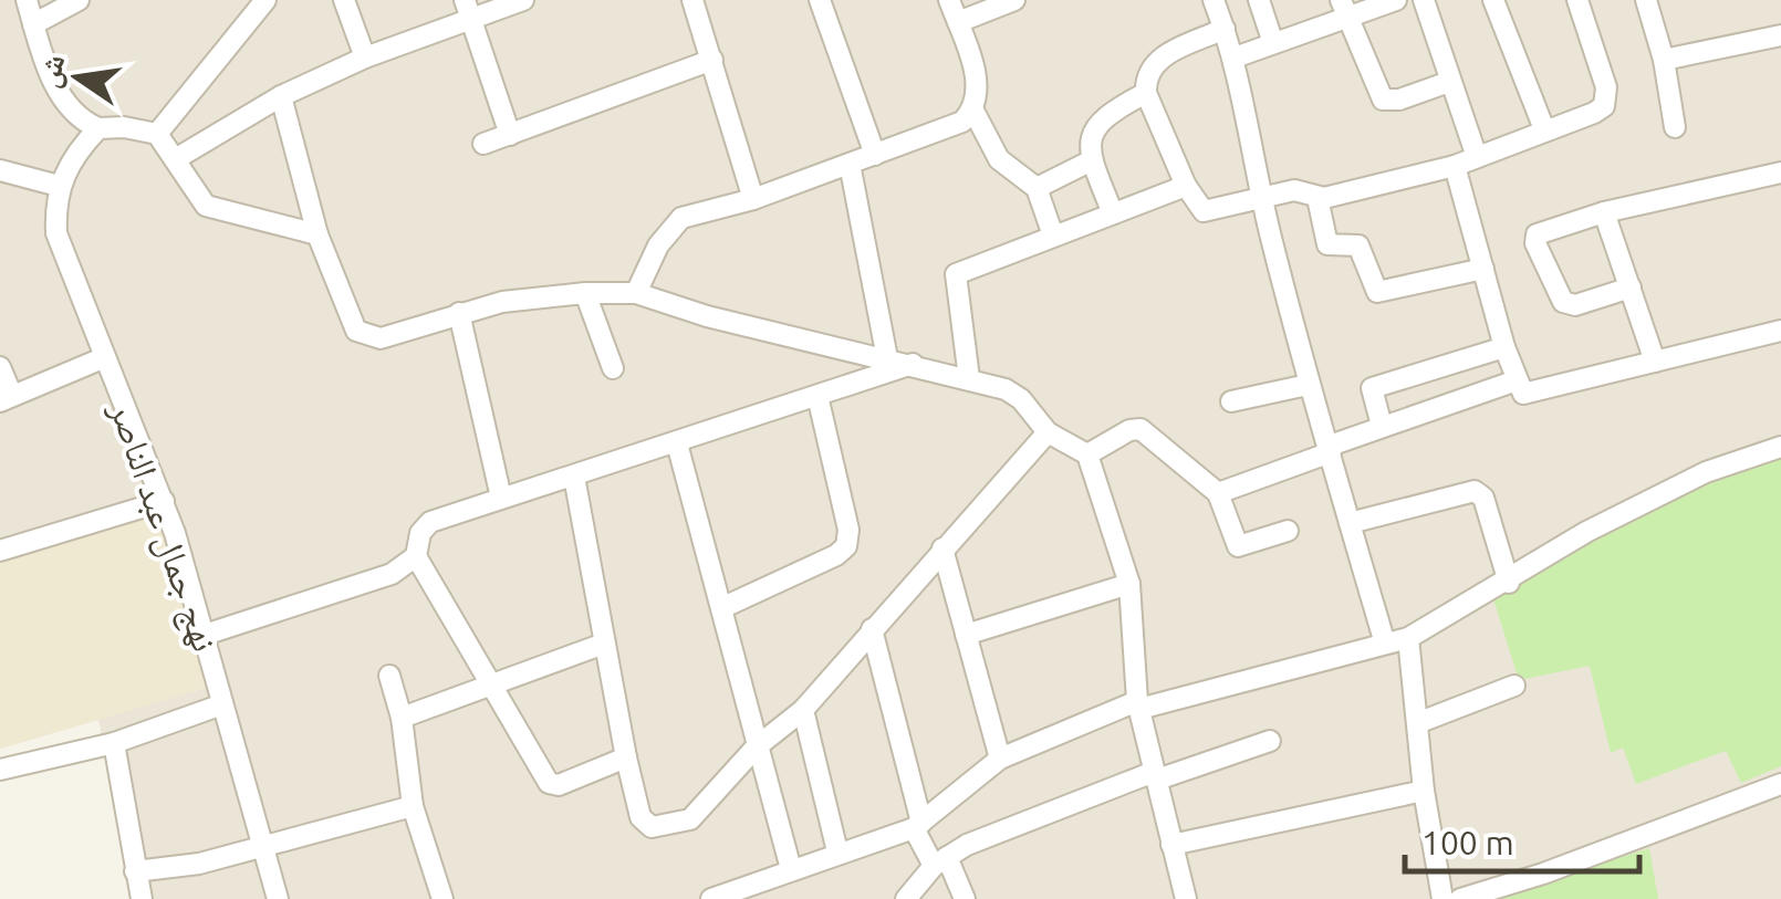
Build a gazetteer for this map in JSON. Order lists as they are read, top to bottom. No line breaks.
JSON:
{"streets":{"street":["نهج جمال عبد الناصر"]},"scale_bar":"100 m","north":"left"}
